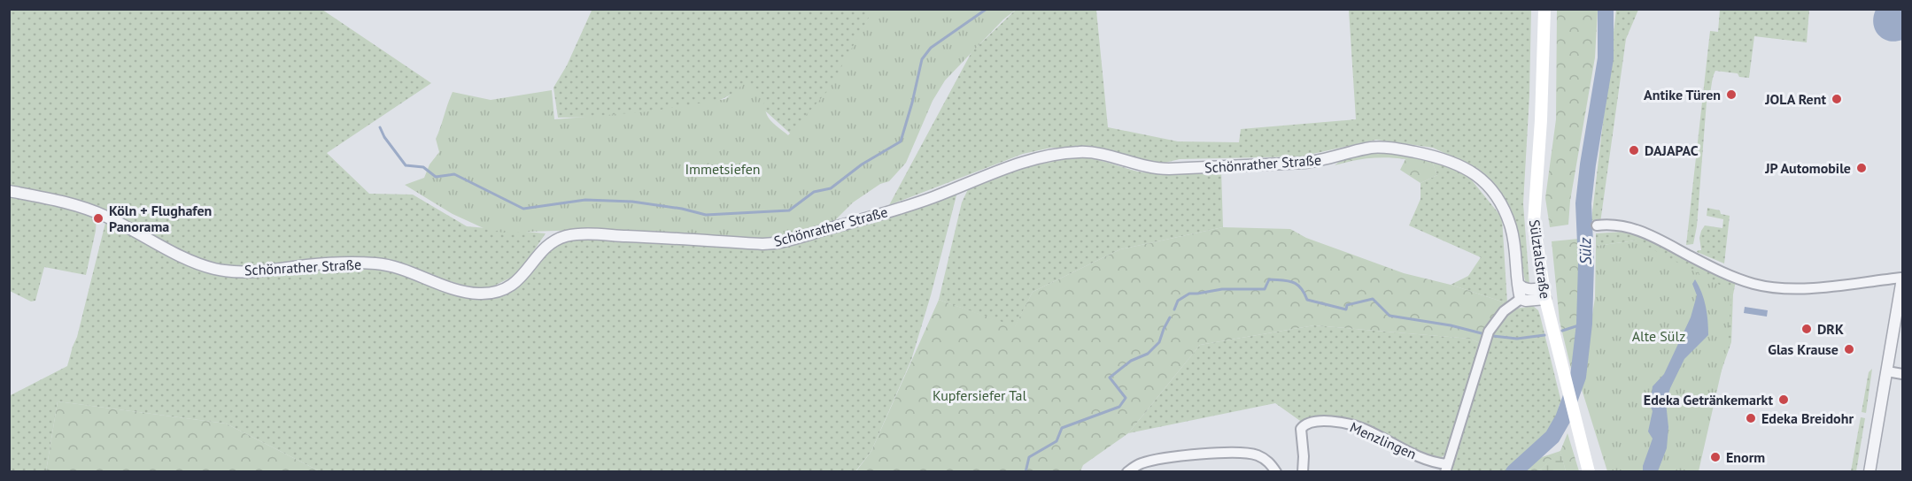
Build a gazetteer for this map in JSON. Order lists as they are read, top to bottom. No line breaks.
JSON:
{"streets":{"main road":["Sülztalstraße"],"street":["Schönrather Straße","Menzlingen"]},"crossings":[["Schönrather Straße","Menzlingen"]],"water":["Sülz"],"parks":["Immetsiefen","Alte Sülz","Kupfersiefer Tal"],"places":["Antike Türen","JOLA Rent","DAJAPAC","JP Automobile","Köln + Flughafen Panorama","DRK","Glas Krause","Edeka Getränkemarkt","Edeka Breidohr","Enorm"]}
